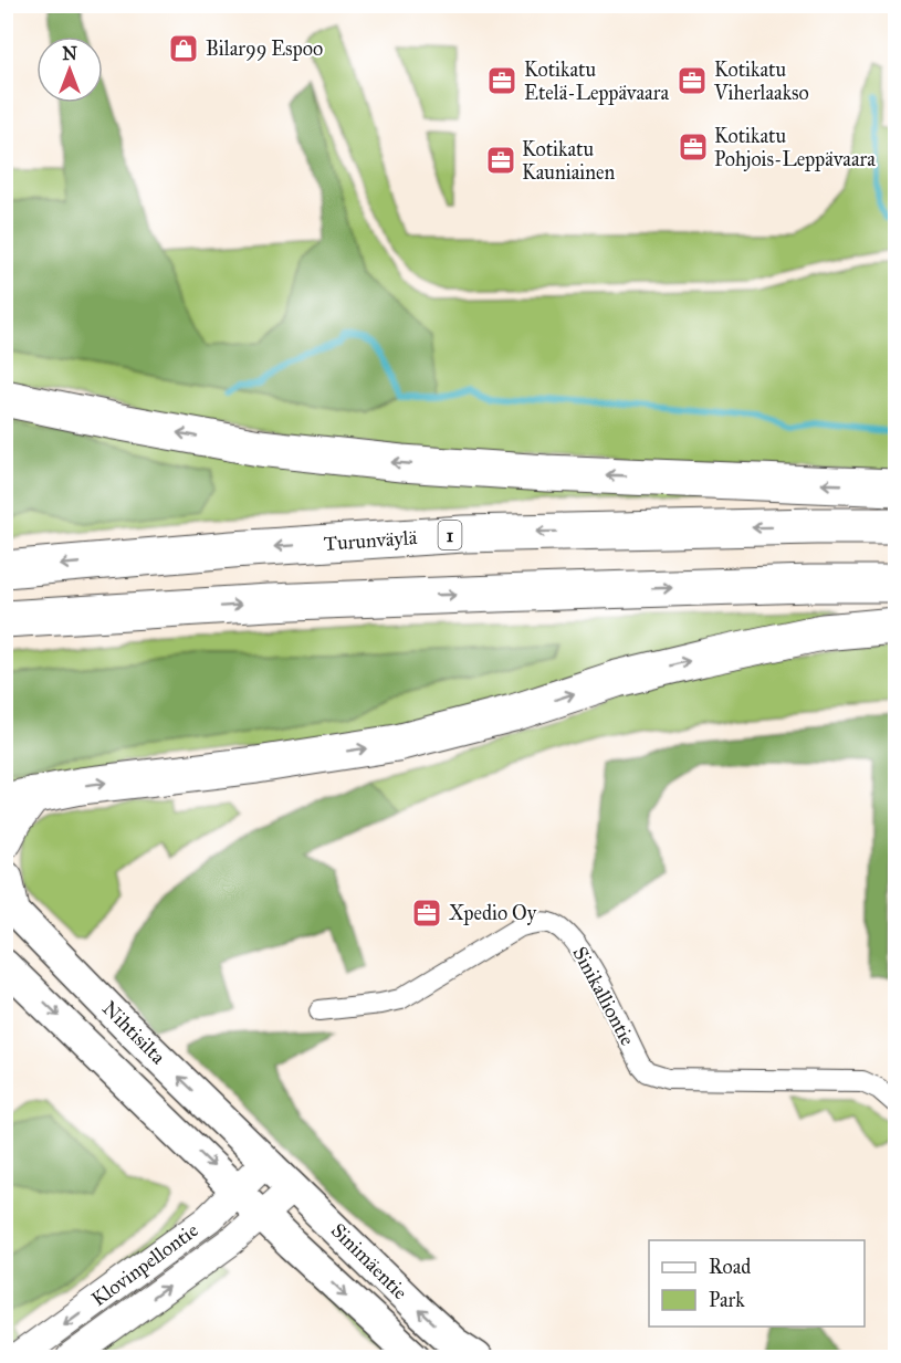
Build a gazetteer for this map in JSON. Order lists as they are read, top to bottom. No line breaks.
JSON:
{"streets":{"highway":["1","Turunväylä"],"main road":["Nihtisilta","Sinimäentie","Klovinpellontie"],"street":["Sinikalliontie"]},"crossings":[["Nihtisilta","Sinimäentie"],["Nihtisilta","Klovinpellontie"],["Sinimäentie","Klovinpellontie"]],"places":{"shop":["Bilar99 Espoo"],"office":["Kotikatu Etelä-Leppävaara","Kotikatu Viherlaakso","Kotikatu Pohjois-Leppävaara","Kotikatu Kauniainen","Xpedio Oy"]},"legend":["Road","Park"],"north":"top"}
